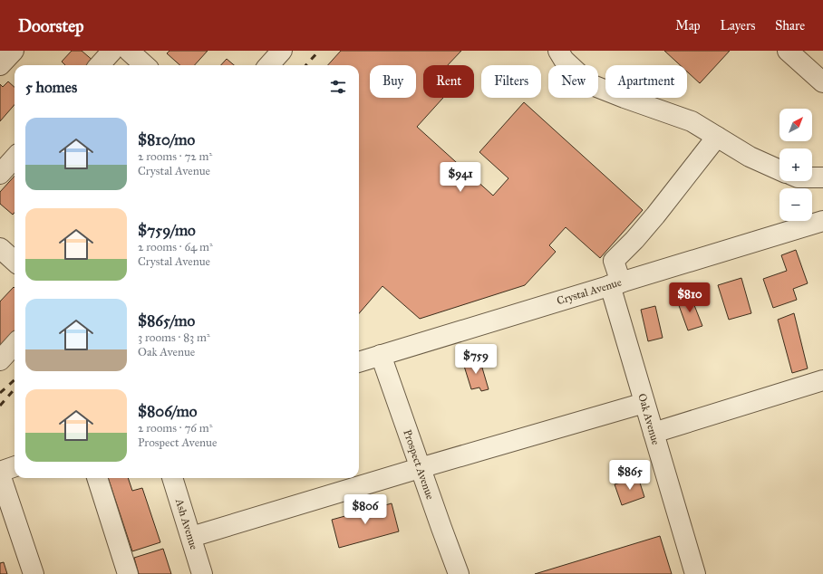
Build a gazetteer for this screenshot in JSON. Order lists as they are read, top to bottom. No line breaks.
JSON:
{"streets":{"street":["Crystal Avenue","Oak Avenue","Prospect Avenue","Ash Avenue"]},"crossings":[["Crystal Avenue","Oak Avenue"],["Crystal Avenue","Prospect Avenue"]],"north":"top right","page":{"header":"Doorstep","nav":["Map","Layers","Share"],"chip":["Buy","Rent","Filters","New","Apartment"],"heading":"5 homes","map_buttons":["+","−"],"list":[{"name":"$810/mo","note":"2 rooms · 72 m² · Crystal Avenue"},{"name":"$759/mo","note":"2 rooms · 64 m² · Crystal Avenue"},{"name":"$865/mo","note":"3 rooms · 83 m² · Oak Avenue"},{"name":"$806/mo","note":"2 rooms · 76 m² · Prospect Avenue"}],"price":["$941","$810","$759","$865","$806"]}}
